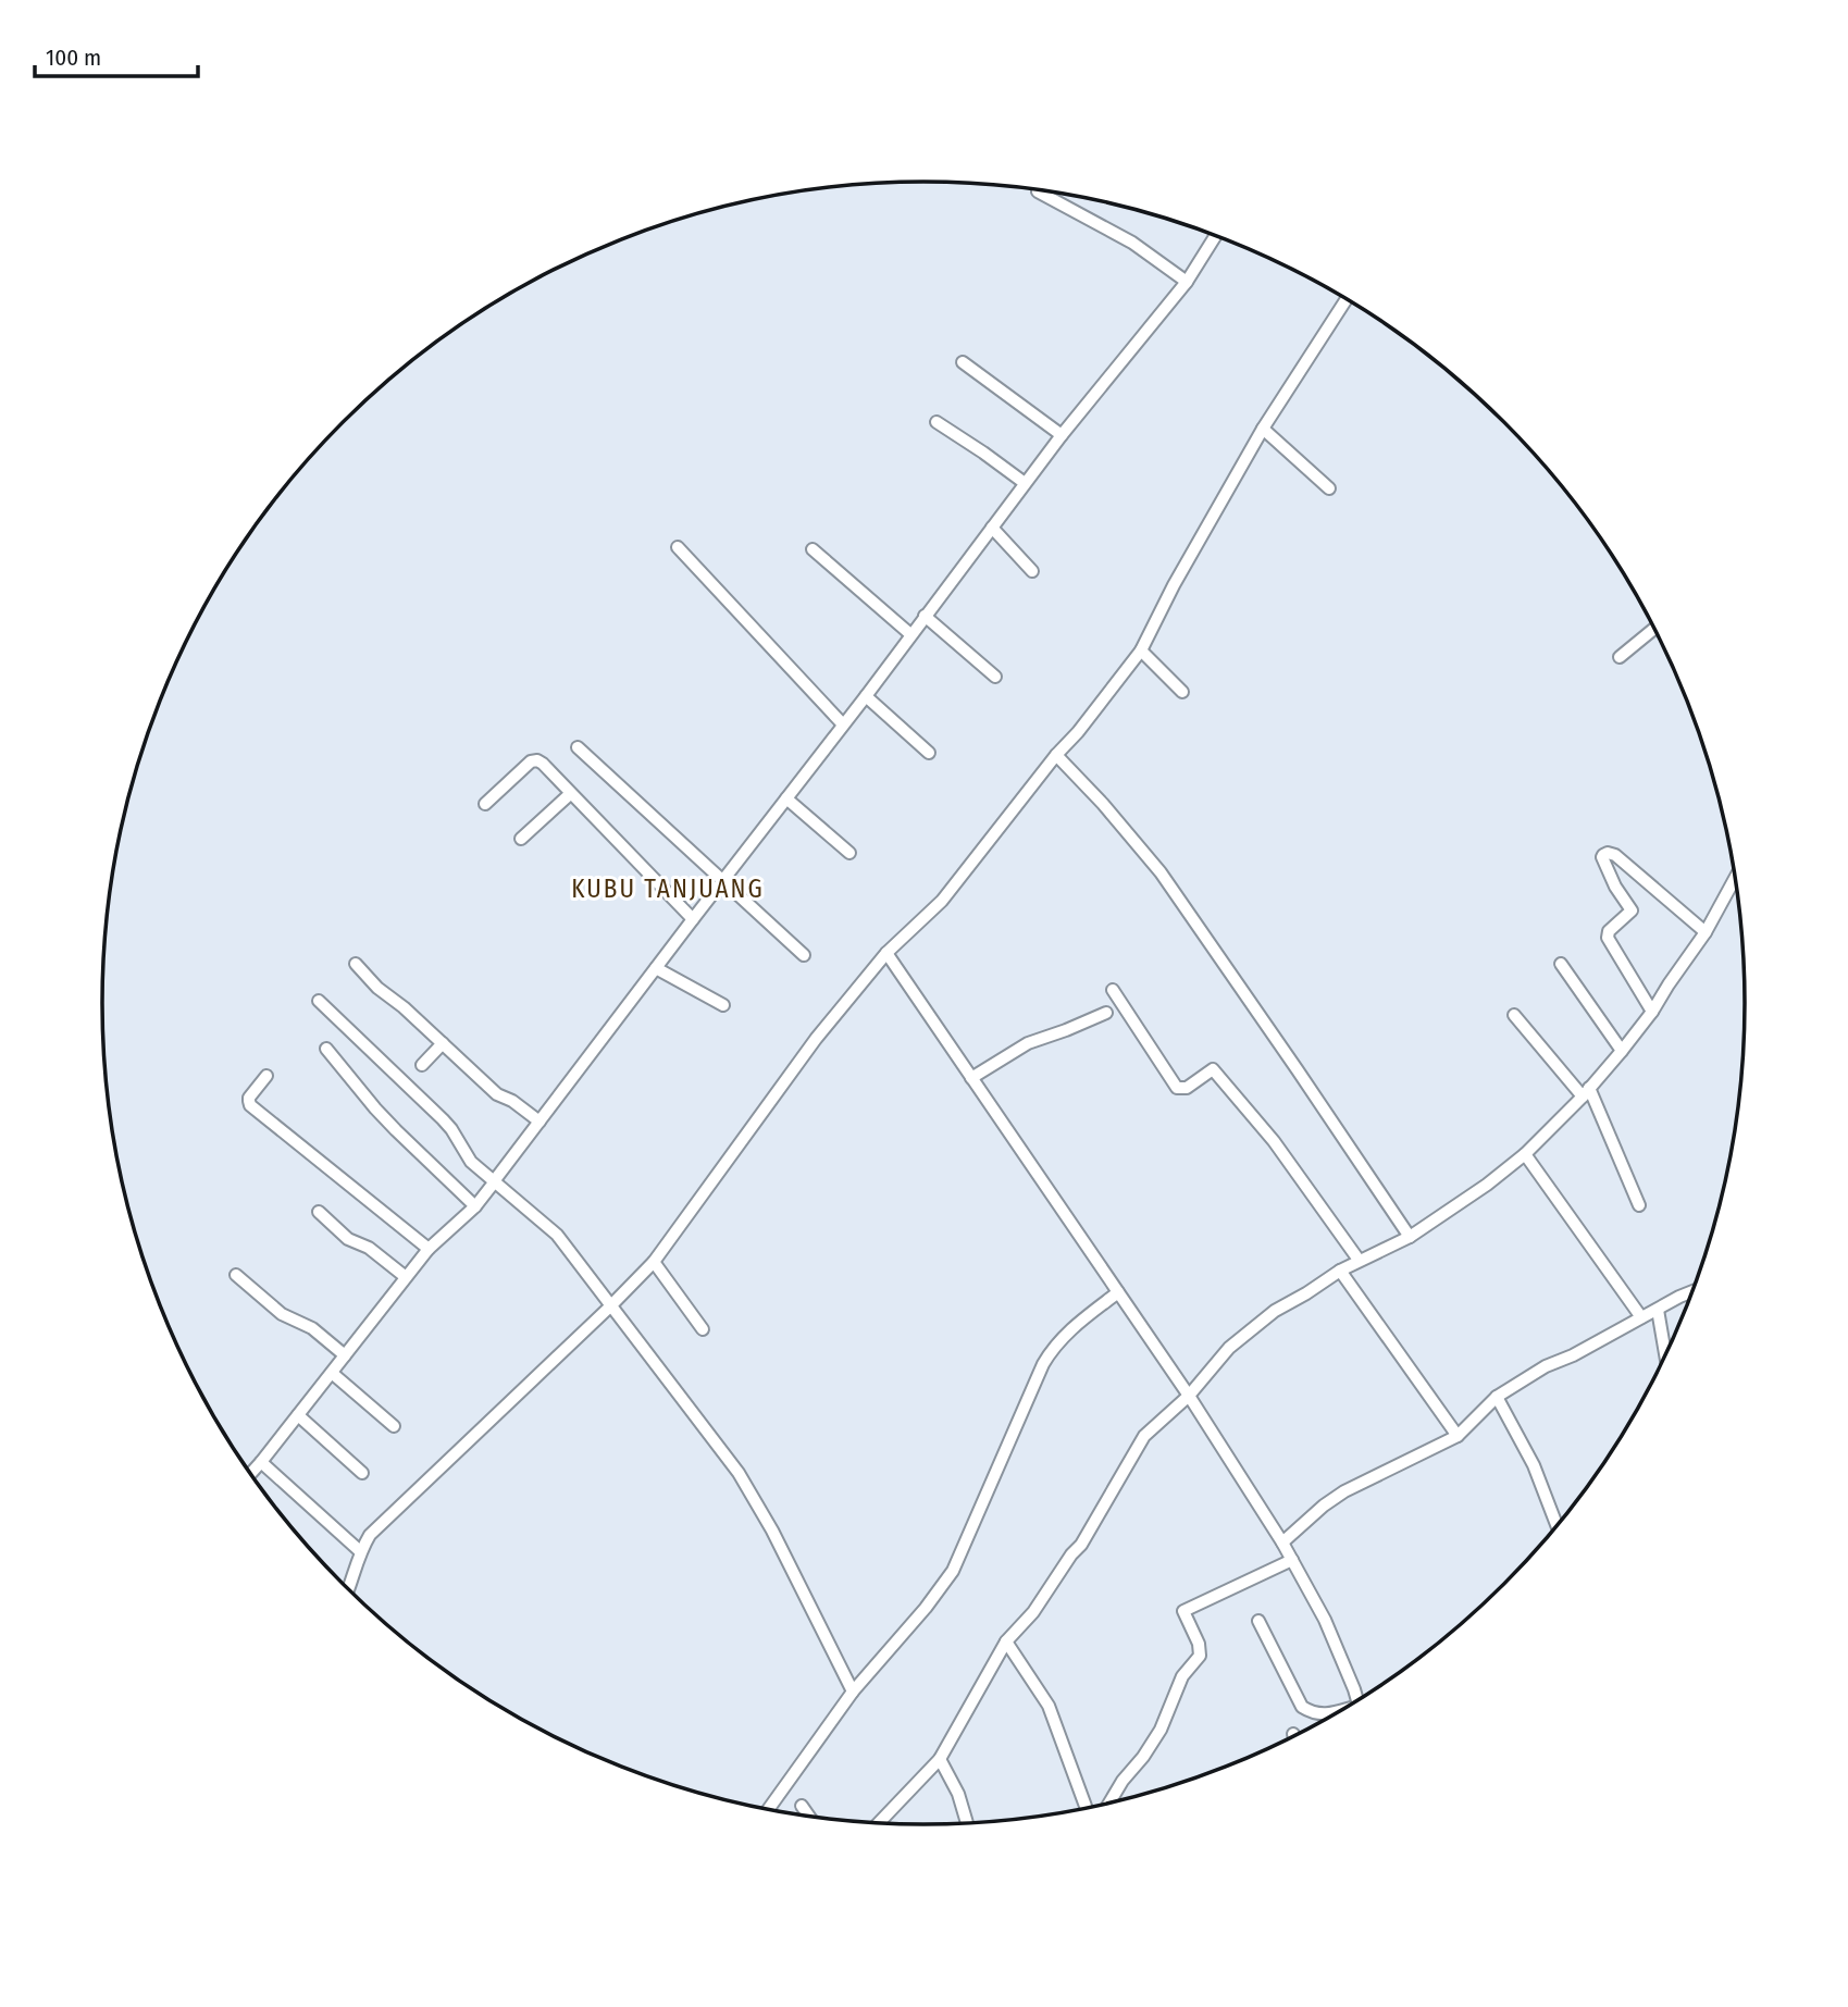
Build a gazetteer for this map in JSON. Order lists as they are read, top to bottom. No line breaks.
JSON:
{"districts":["KUBU TANJUANG"],"scale_bar":"100 m"}
